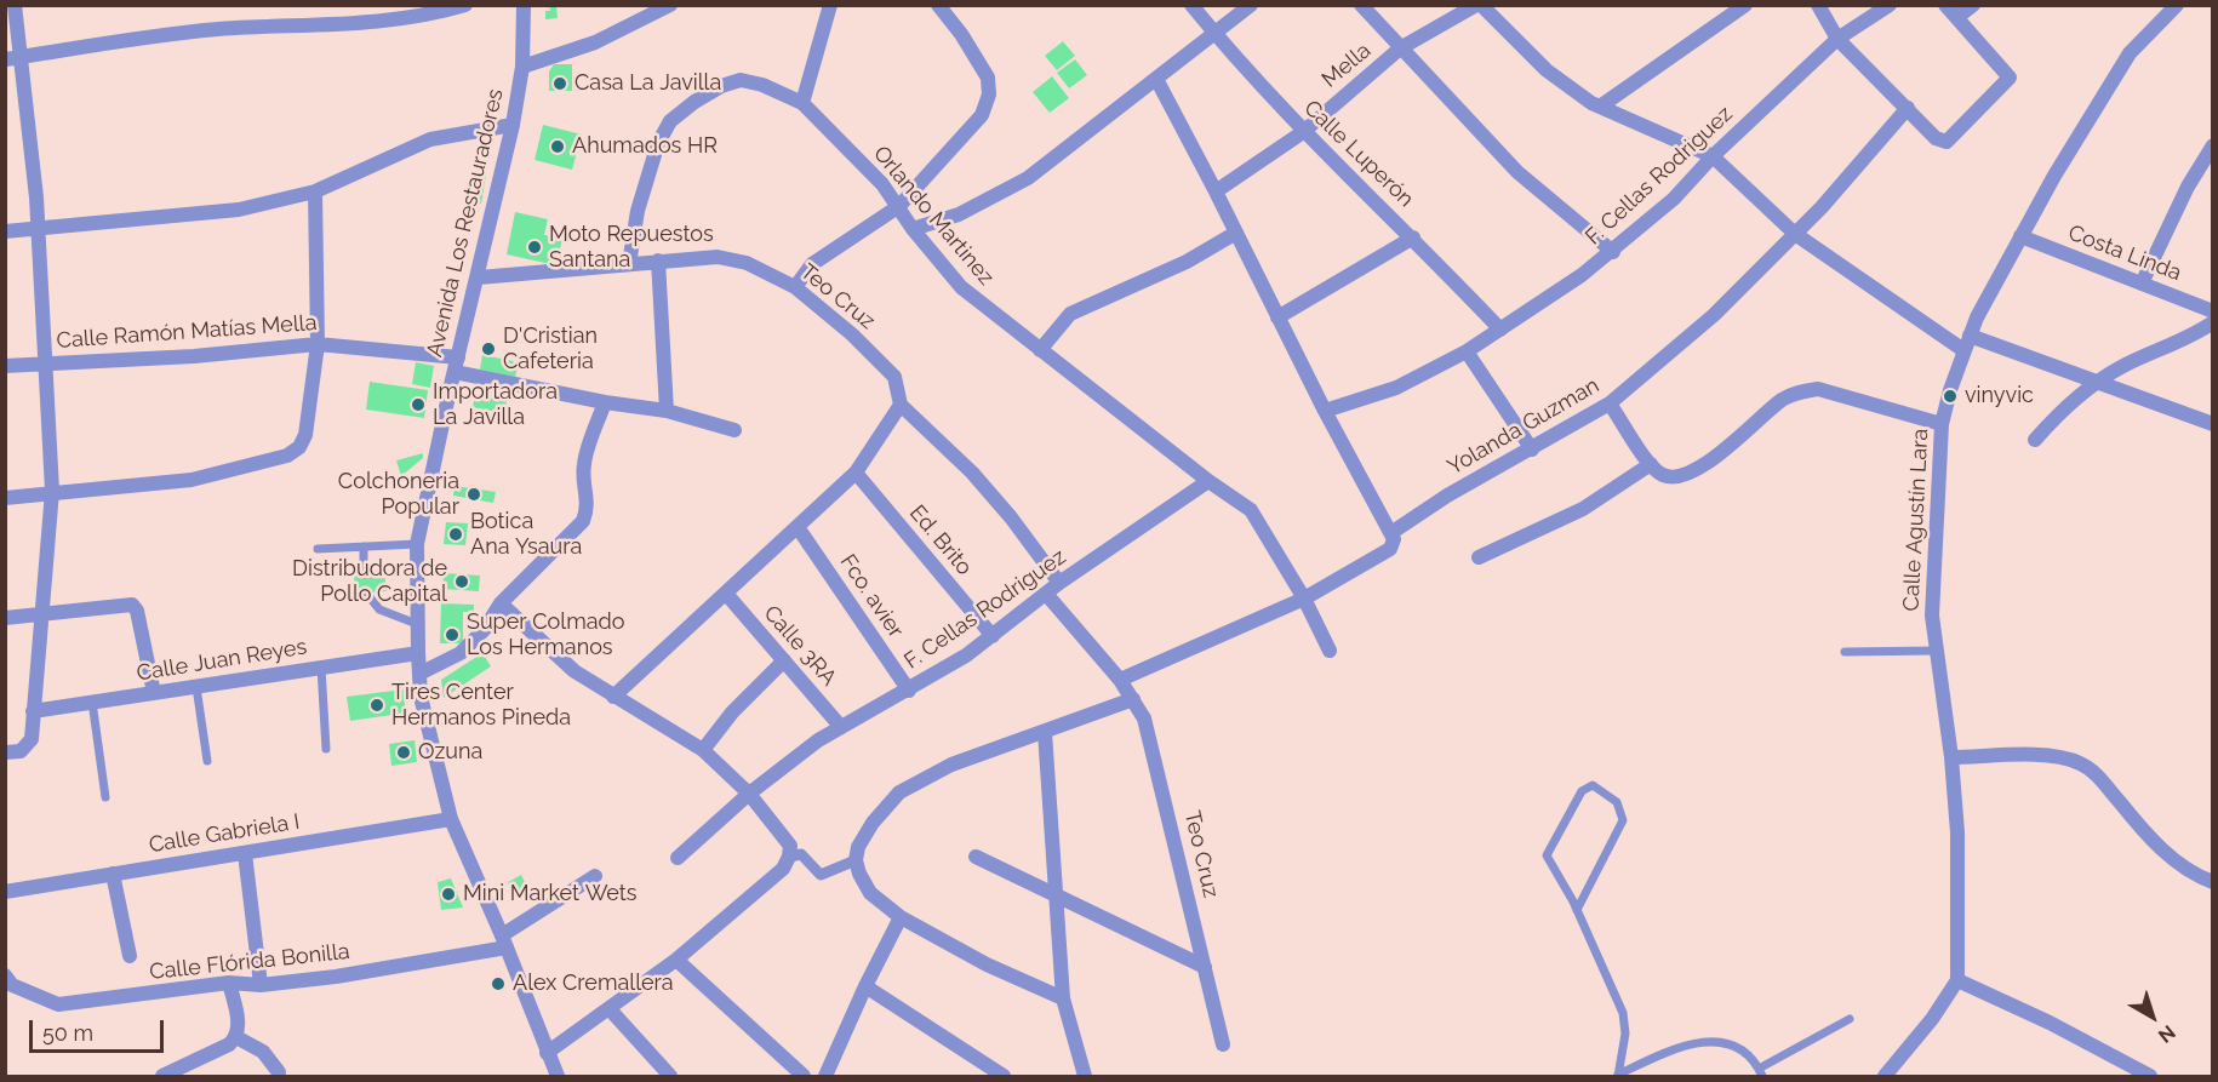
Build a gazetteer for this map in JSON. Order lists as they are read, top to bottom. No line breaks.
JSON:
{"streets":{"street":["Mella","Calle Luperón","F. Cellas Rodriguez","Orlando Martinez","Avenida Los Restauradores","Costa Linda","Teo Cruz","Calle Ramón Matías Mella","Yolanda Guzman","Calle Agustín Lara","Ed. Brito","Fco. avier","Calle 3RA","Calle Juan Reyes","Calle Gabriela I","Calle Flórida Bonilla"]},"crossings":[["Mella","Calle Luperón"],["Calle Luperón","F. Cellas Rodriguez"],["F. Cellas Rodriguez","Orlando Martinez"],["F. Cellas Rodriguez","Teo Cruz"],["F. Cellas Rodriguez","Ed. Brito"],["F. Cellas Rodriguez","Fco. avier"],["F. Cellas Rodriguez","Calle 3RA"],["Orlando Martinez","Teo Cruz"],["Orlando Martinez","Yolanda Guzman"],["Avenida Los Restauradores","Teo Cruz"],["Avenida Los Restauradores","Calle Ramón Matías Mella"],["Avenida Los Restauradores","Calle Juan Reyes"],["Avenida Los Restauradores","Calle Gabriela I"],["Avenida Los Restauradores","Calle Flórida Bonilla"],["Costa Linda","Calle Agustín Lara"],["Teo Cruz","Yolanda Guzman"]],"places":["Casa La Javilla","Ahumados HR","Moto Repuestos Santana","D'Cristian Cafeteria","vinyvic","Importadora La Javilla","Colchoneria Popular","Botica Ana Ysaura","Distribudora de Pollo Capital","Super Colmado Los Hermanos","Tires Center Hermanos Pineda","Ozuna","Mini Market Wets","Alex Cremallera"],"scale_bar":"50 m","north":"bottom right"}
